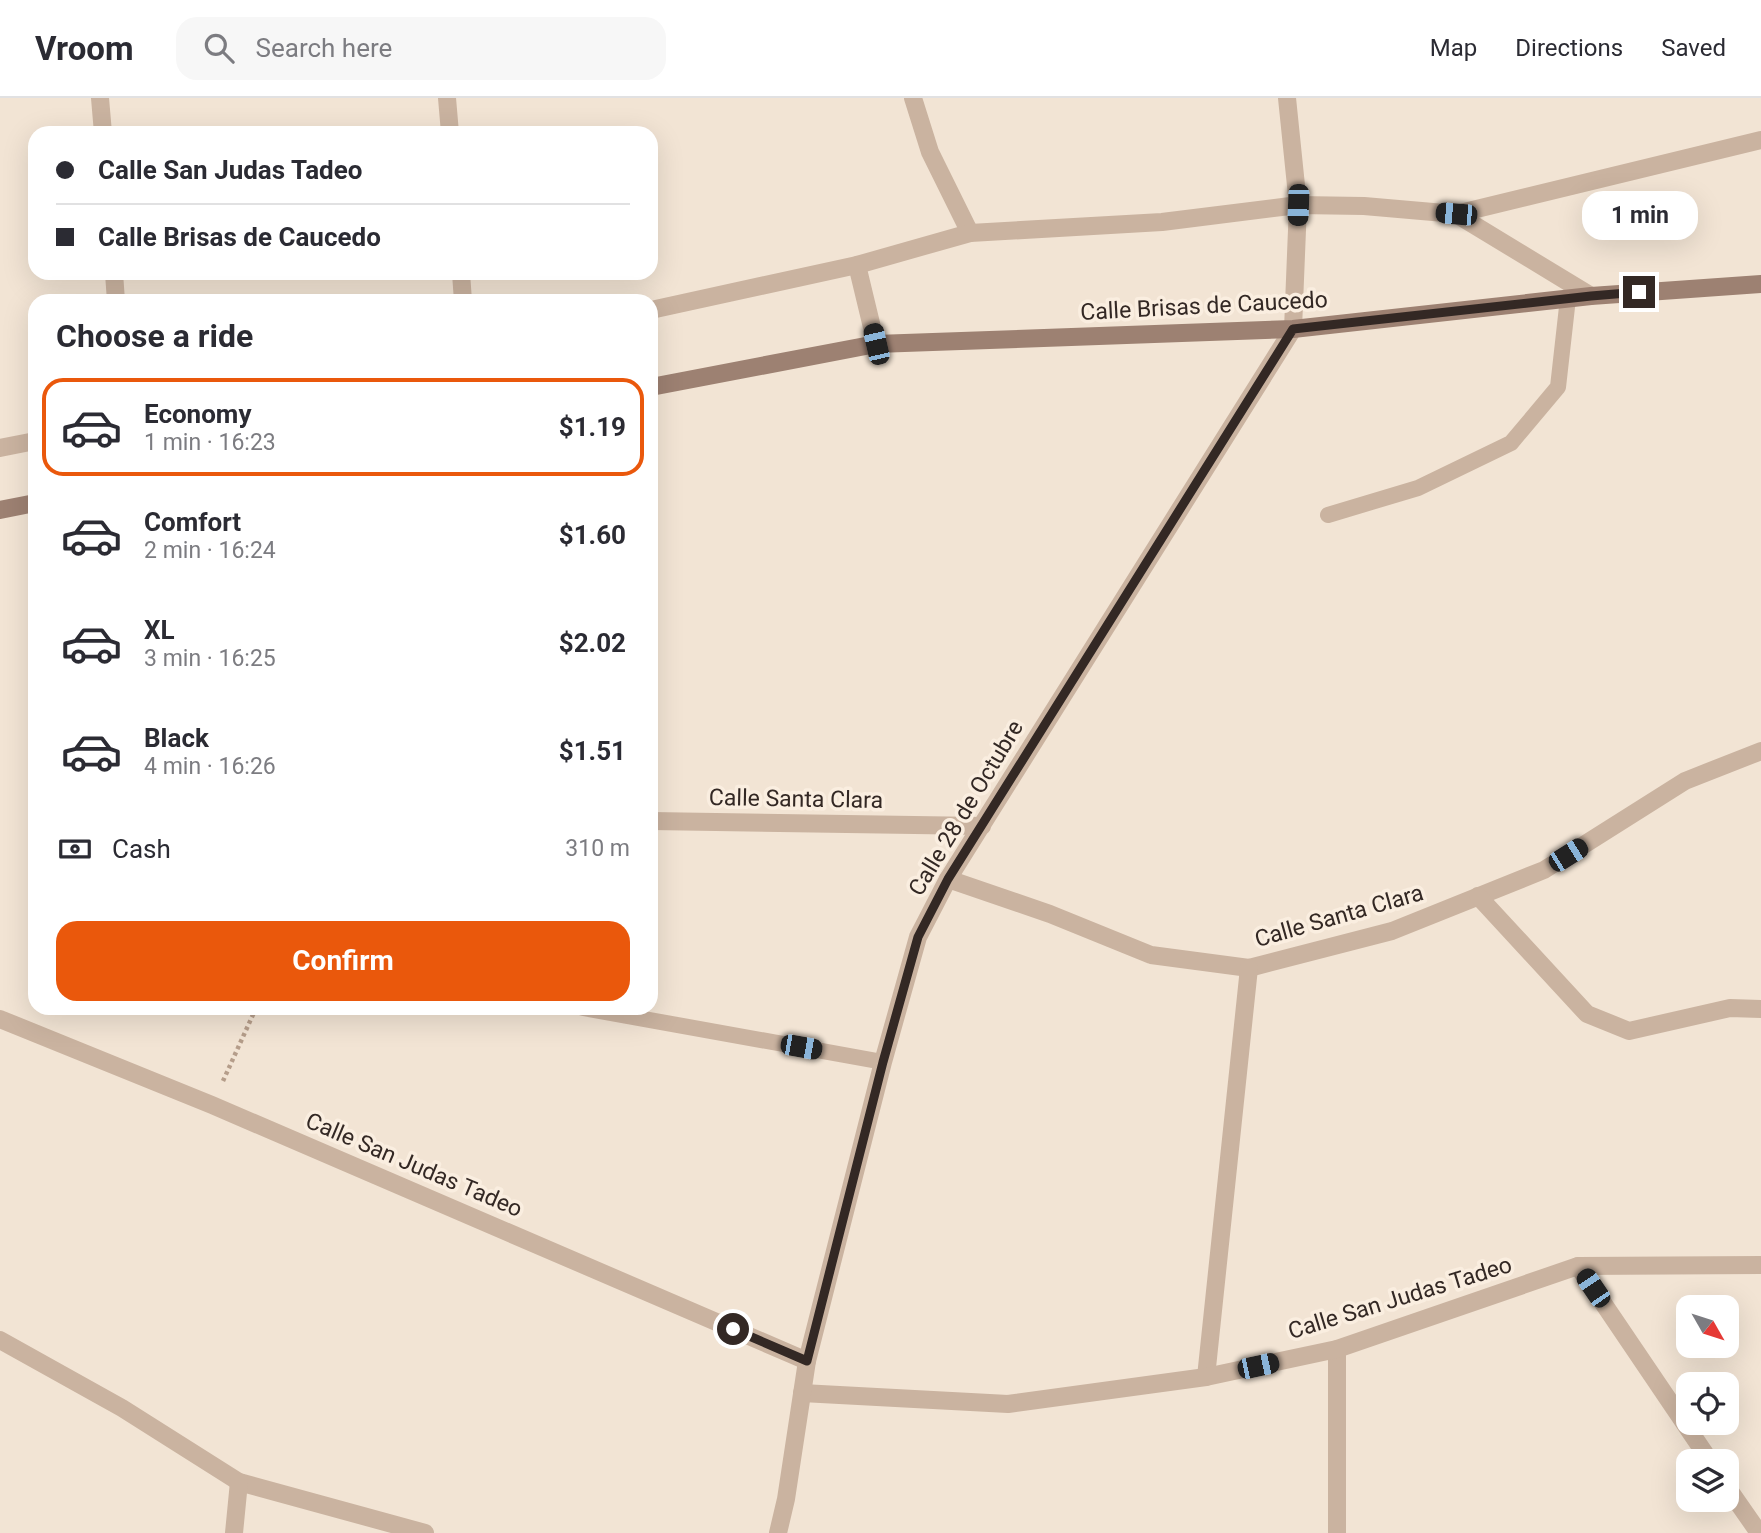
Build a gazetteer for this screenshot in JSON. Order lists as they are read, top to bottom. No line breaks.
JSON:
{"streets":{"street":["Calle Brisas de Caucedo","Calle Santa Clara","Calle 28 de Octubre","Calle San Judas Tadeo"]},"crossings":[["Calle Brisas de Caucedo","Calle 28 de Octubre"],["Calle Santa Clara","Calle 28 de Octubre"],["Calle 28 de Octubre","Calle San Judas Tadeo"]],"north":"bottom right","page":{"header":"Vroom","search":"Search here","nav":["Map","Directions","Saved"],"banner":["Calle San Judas Tadeo","Calle Brisas de Caucedo"],"bubble":"1 min","heading":"Choose a ride","list":[{"name":"Economy","note":"1 min · 16:23","value":"$1.19"},{"name":"Comfort","note":"2 min · 16:24","value":"$1.60"},{"name":"XL","note":"3 min · 16:25","value":"$2.02"},{"name":"Black","note":"4 min · 16:26","value":"$1.51"}],"pay":["Cash","310 m"],"buttons":"Confirm"}}
